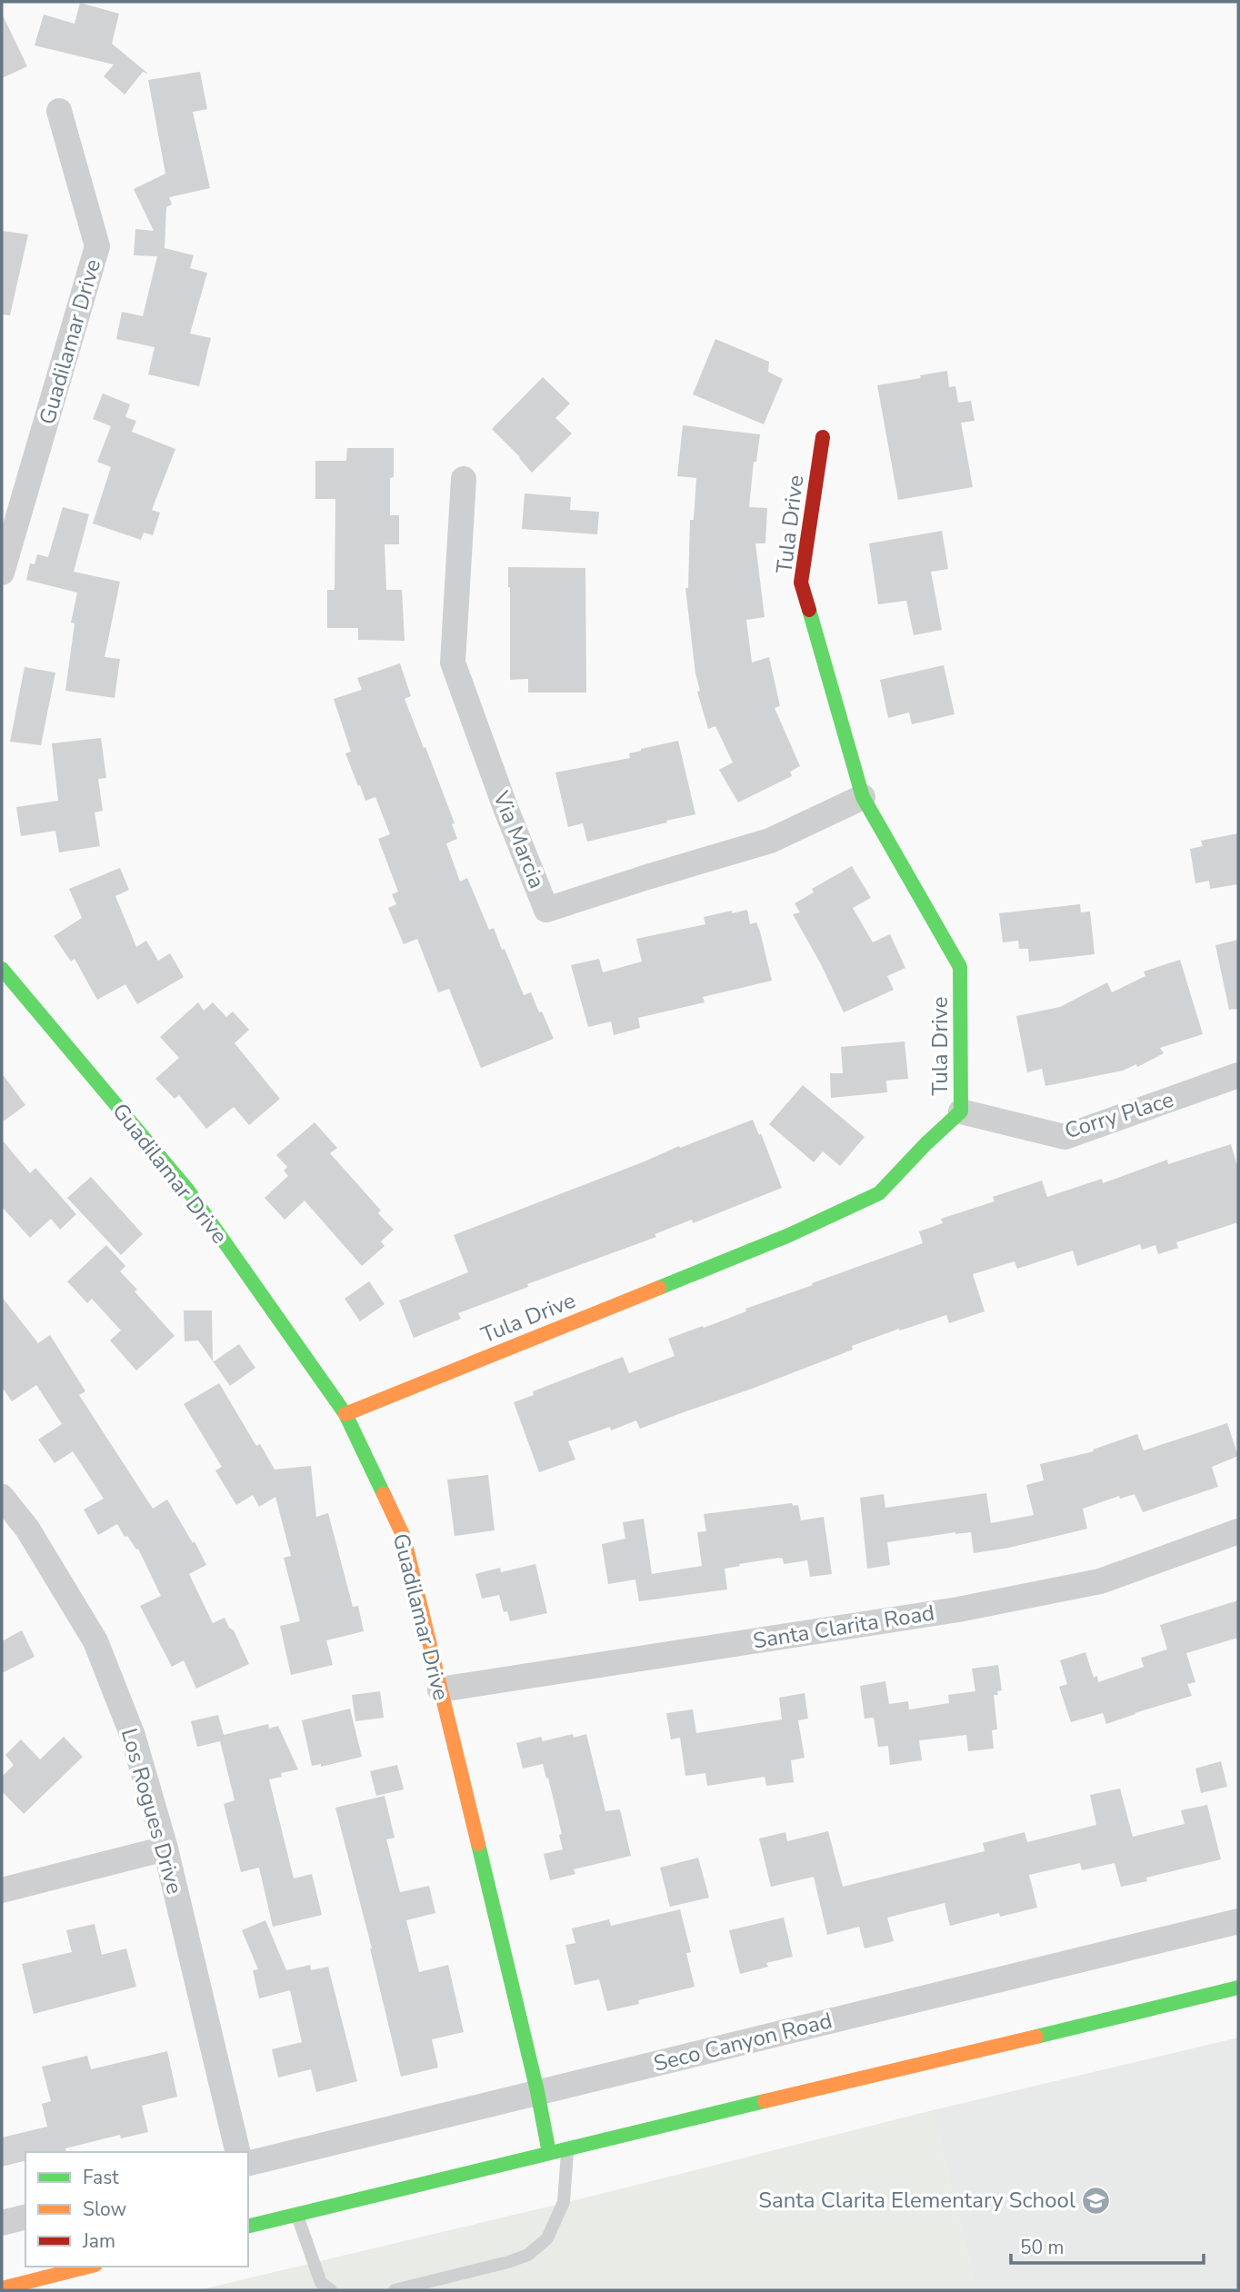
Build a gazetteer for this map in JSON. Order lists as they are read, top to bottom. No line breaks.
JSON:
{"streets":{"street":["Guadilamar Drive","Tula Drive","Via Marcia","Corry Place","Santa Clarita Road","Los Rogues Drive","Seco Canyon Road"]},"crossings":[["Guadilamar Drive","Tula Drive"],["Guadilamar Drive","Santa Clarita Road"],["Guadilamar Drive","Seco Canyon Road"],["Tula Drive","Via Marcia"],["Tula Drive","Corry Place"]],"places":{"school or university":["Santa Clarita Elementary School"]},"legend":["Fast","Slow","Jam"],"scale_bar":"50 m"}
